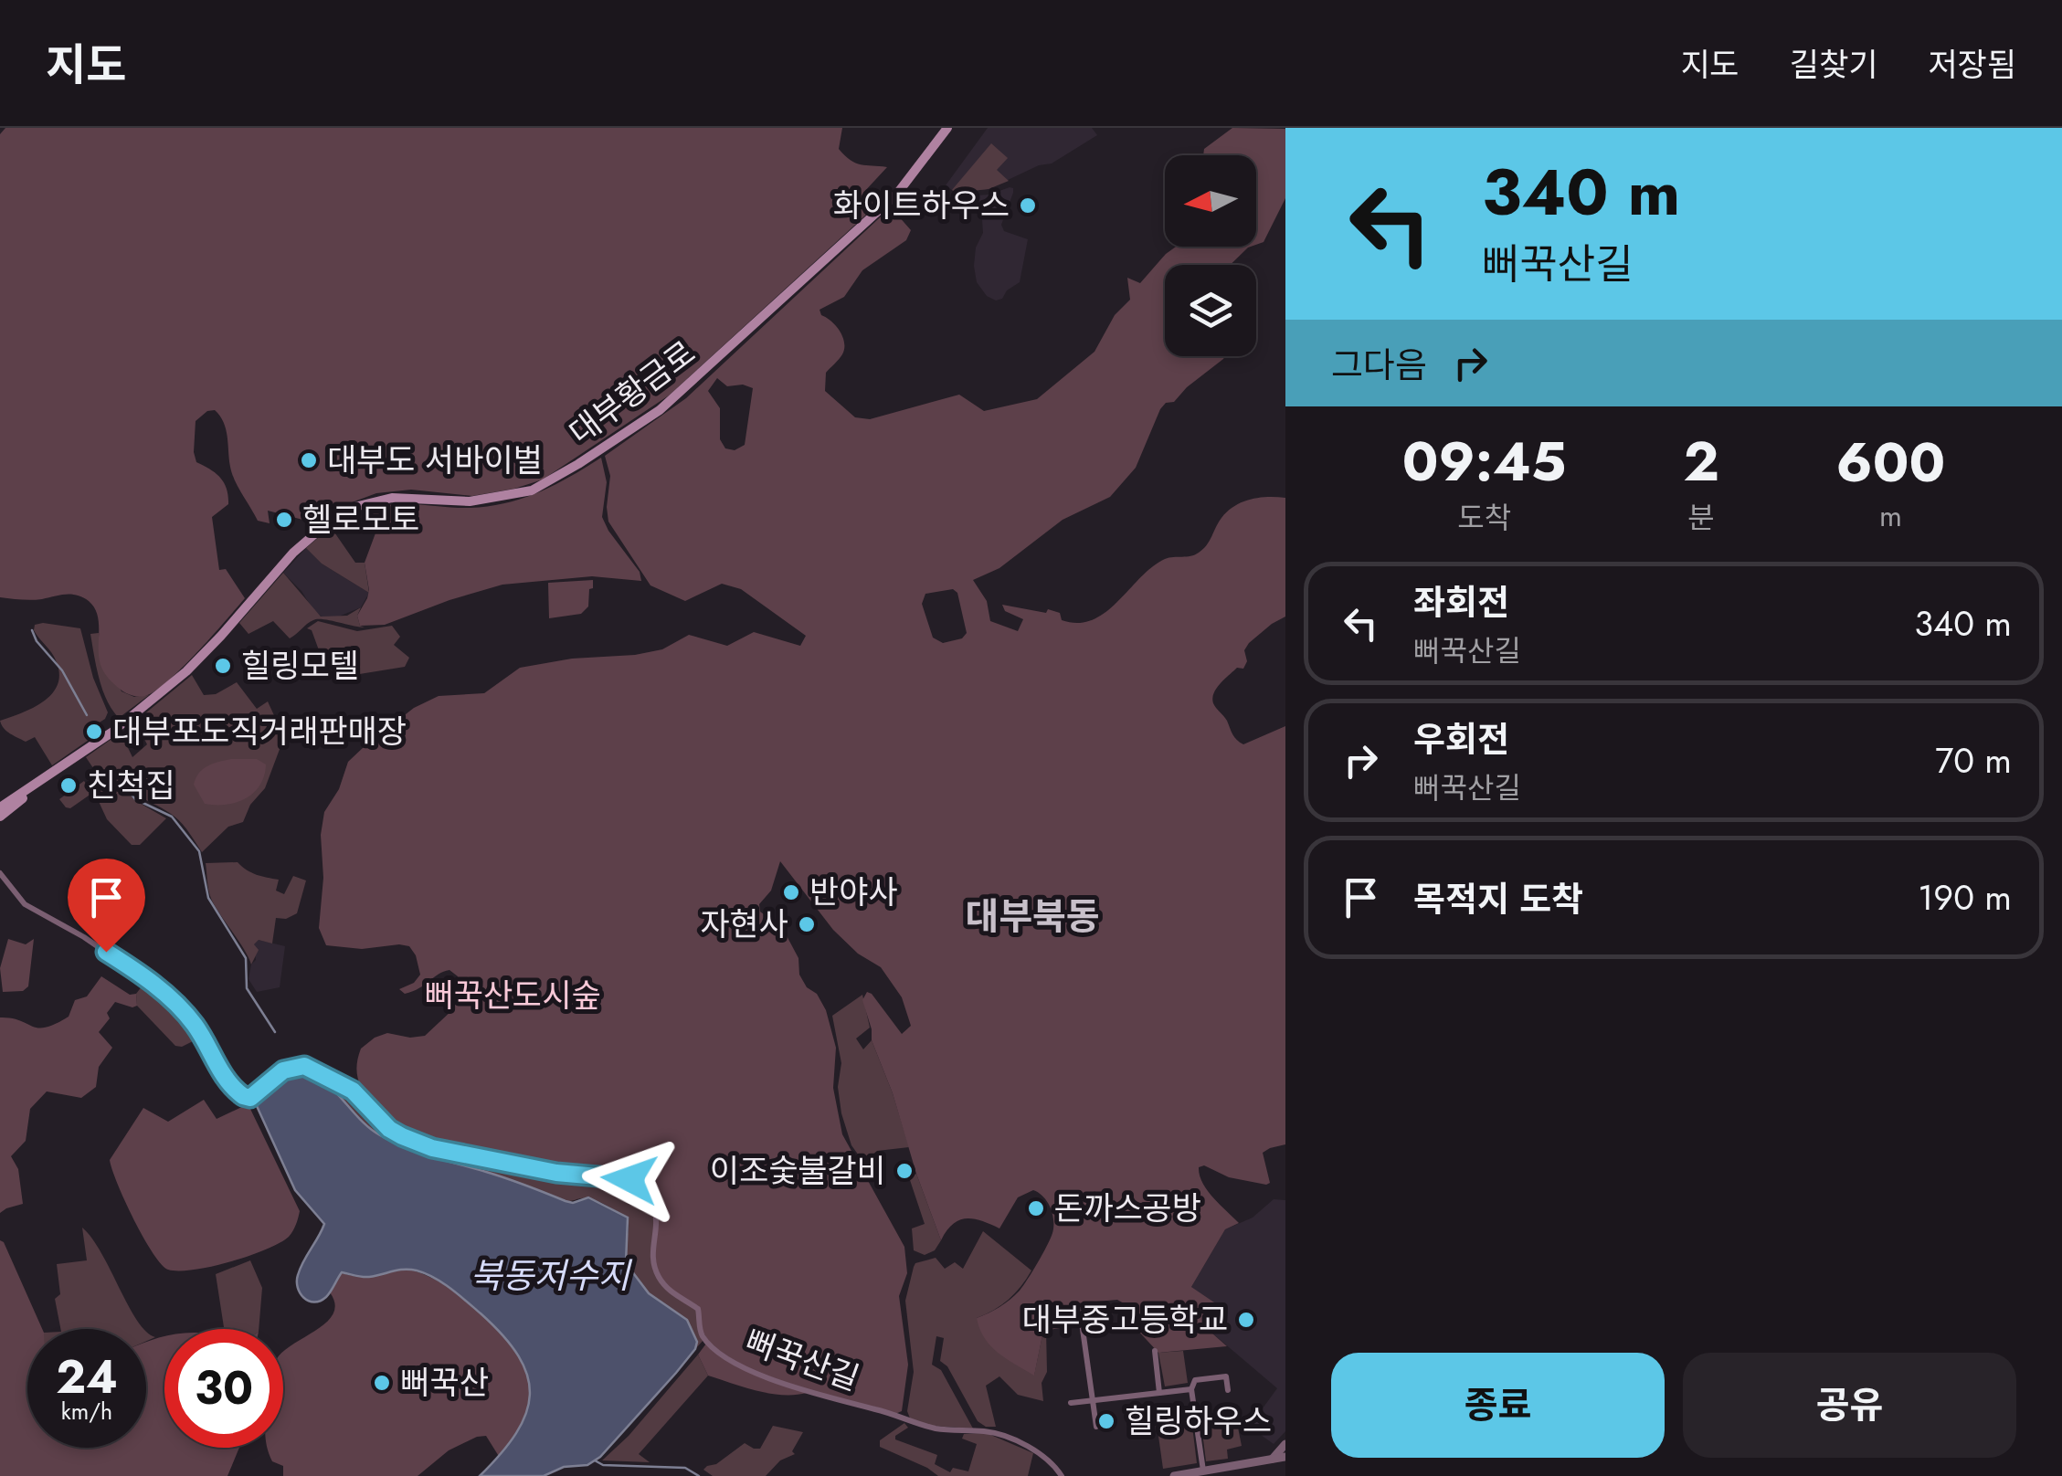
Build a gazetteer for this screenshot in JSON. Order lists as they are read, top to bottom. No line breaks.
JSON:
{"streets":{"main road":["대부황금로"],"street":["뻐꾹산길"]},"districts":["대부북동"],"water":["북동저수지"],"parks":["뻐꾹산도시숲"],"places":["화이트하우스","대부도 서바이벌","헬로모토","힐링모텔","대부포도직거래판매장","친척집","반야사","자현사","이조숯불갈비","돈까스공방","대부중고등학교","뻐꾹산","힐링하우스"],"north":"left","page":{"header":"지도","nav":["지도","길찾기","저장됨"],"turn":["340 m","뻐꾹산길"],"then":"그다음","eta":["09:45","도착","2","분","600","m"],"list":[{"name":"좌회전","note":"뻐꾹산길","value":"340 m"},{"name":"우회전","note":"뻐꾹산길","value":"70 m"},{"name":"목적지 도착","value":"190 m"}],"speed":"24 km/h","limit":"30","buttons":["종료","공유"]}}
